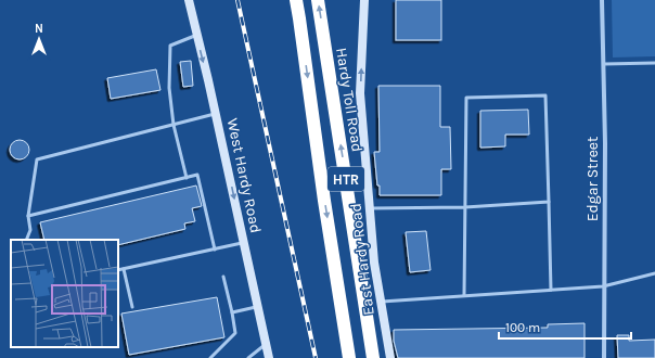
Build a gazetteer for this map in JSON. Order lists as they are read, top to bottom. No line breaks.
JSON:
{"streets":{"highway":["Hardy Toll Road","HTR"],"main road":["West Hardy Road","East Hardy Road"],"street":["Edgar Street"]},"one_way":["West Hardy Road","East Hardy Road"],"scale_bar":"100 m","north":"top"}
